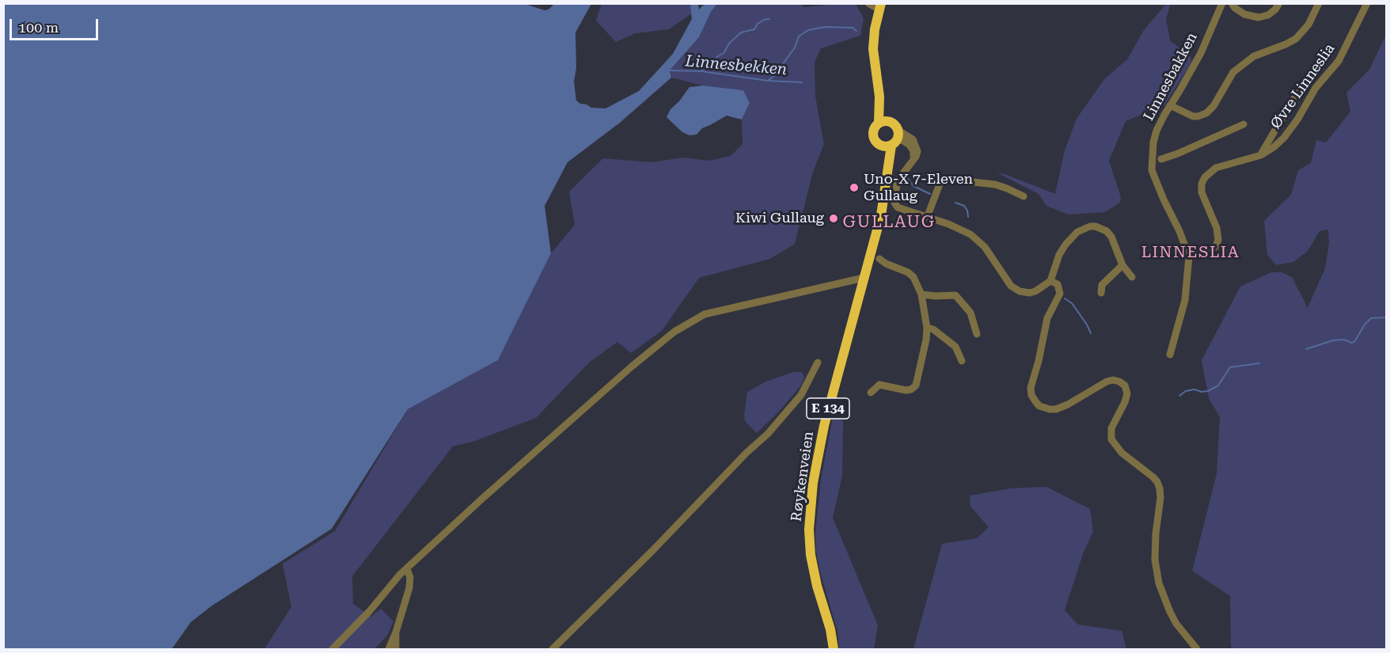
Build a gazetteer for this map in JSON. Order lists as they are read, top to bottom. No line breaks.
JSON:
{"streets":{"highway":["E 134","Røykenveien"],"street":["Linnesbakken","Øvre Linneslia"]},"crossings":[["Linnesbakken","Øvre Linneslia"],["E 134","Røykenveien"]],"districts":["GULLAUG","LINNESLIA"],"water":["Linnesbekken"],"places":["Uno-X 7-Eleven Gullaug","Kiwi Gullaug"],"scale_bar":"100 m"}
